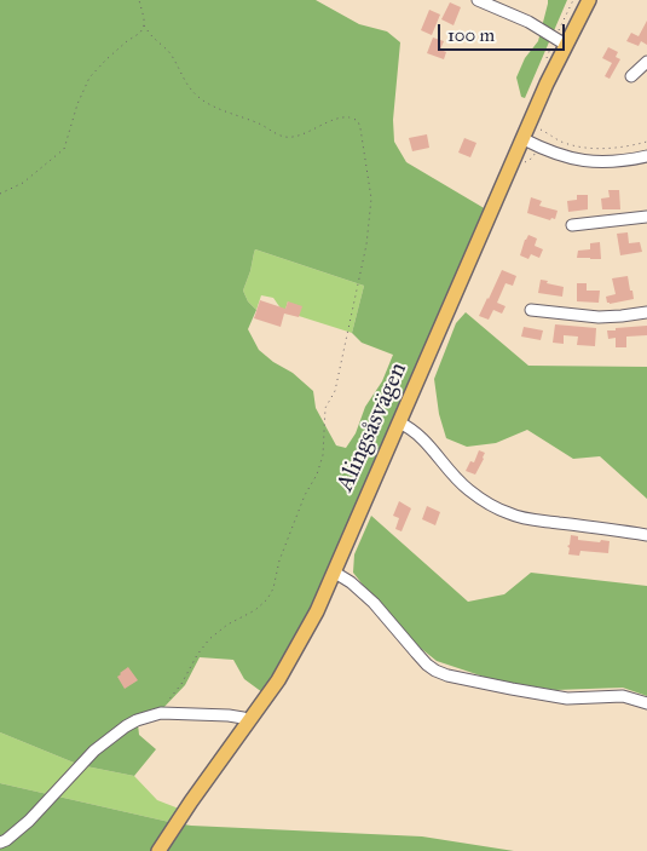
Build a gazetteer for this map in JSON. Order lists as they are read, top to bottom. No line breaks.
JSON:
{"streets":{"main road":["Alingsåsvägen"]},"scale_bar":"100 m"}
